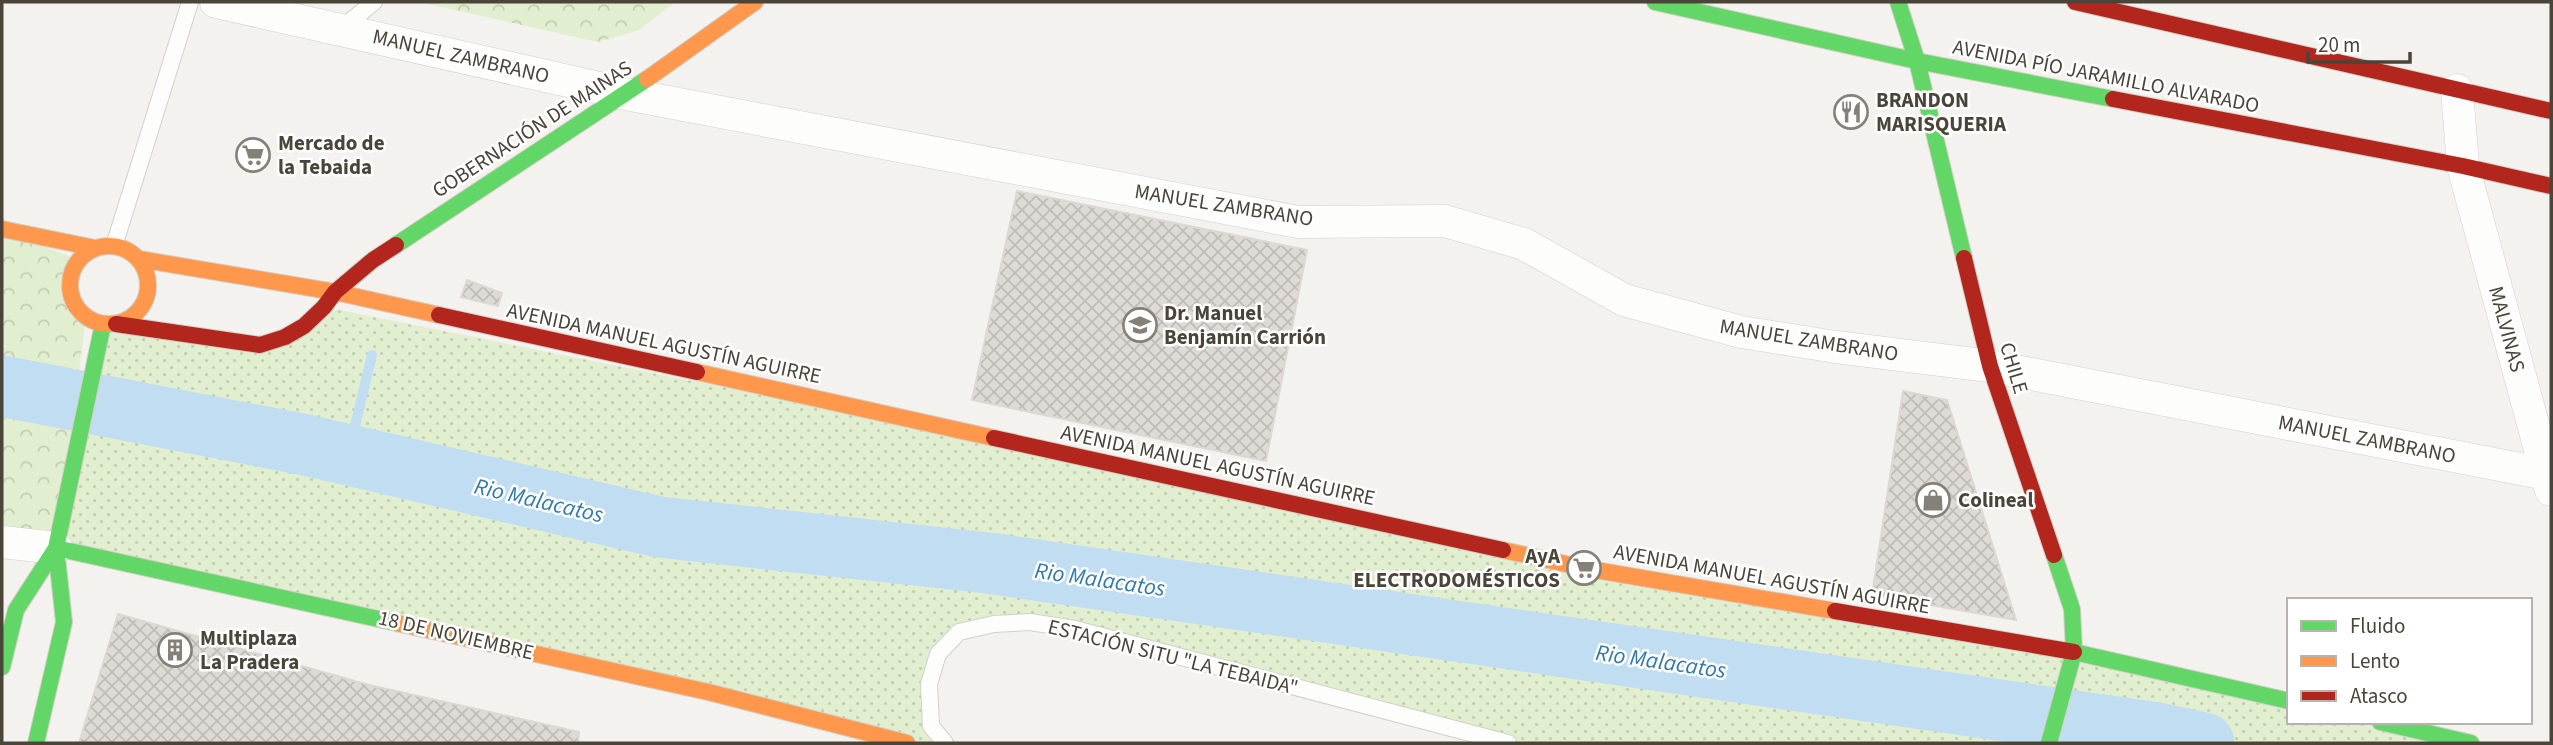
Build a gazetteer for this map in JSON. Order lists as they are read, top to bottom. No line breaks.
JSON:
{"streets":{"main road":["AVENIDA PÍO JARAMILLO ALVARADO","GOBERNACIÓN DE MAINAS","AVENIDA MANUEL AGUSTÍN AGUIRRE","CHILE","18 DE NOVIEMBRE"],"street":["MANUEL ZAMBRANO","MALVINAS"],"lane":["ESTACIÓN SITU \"LA TEBAIDA\""]},"crossings":[["MANUEL ZAMBRANO","GOBERNACIÓN DE MAINAS"],["MANUEL ZAMBRANO","MALVINAS"],["MANUEL ZAMBRANO","CHILE"],["AVENIDA PÍO JARAMILLO ALVARADO","MALVINAS"],["AVENIDA PÍO JARAMILLO ALVARADO","CHILE"],["GOBERNACIÓN DE MAINAS","AVENIDA MANUEL AGUSTÍN AGUIRRE"],["AVENIDA MANUEL AGUSTÍN AGUIRRE","CHILE"]],"water":["Rio Malacatos"],"places":{"restaurant":["BRANDON MARISQUERIA"],"supermarket":["Mercado de la Tebaida","AyA ELECTRODOMÉSTICOS"],"school or university":["Dr. Manuel Benjamín Carrión"],"shop":["Colineal"],"building":["Multiplaza La Pradera"]},"legend":["Fluido","Lento","Atasco"],"scale_bar":"20 m"}
